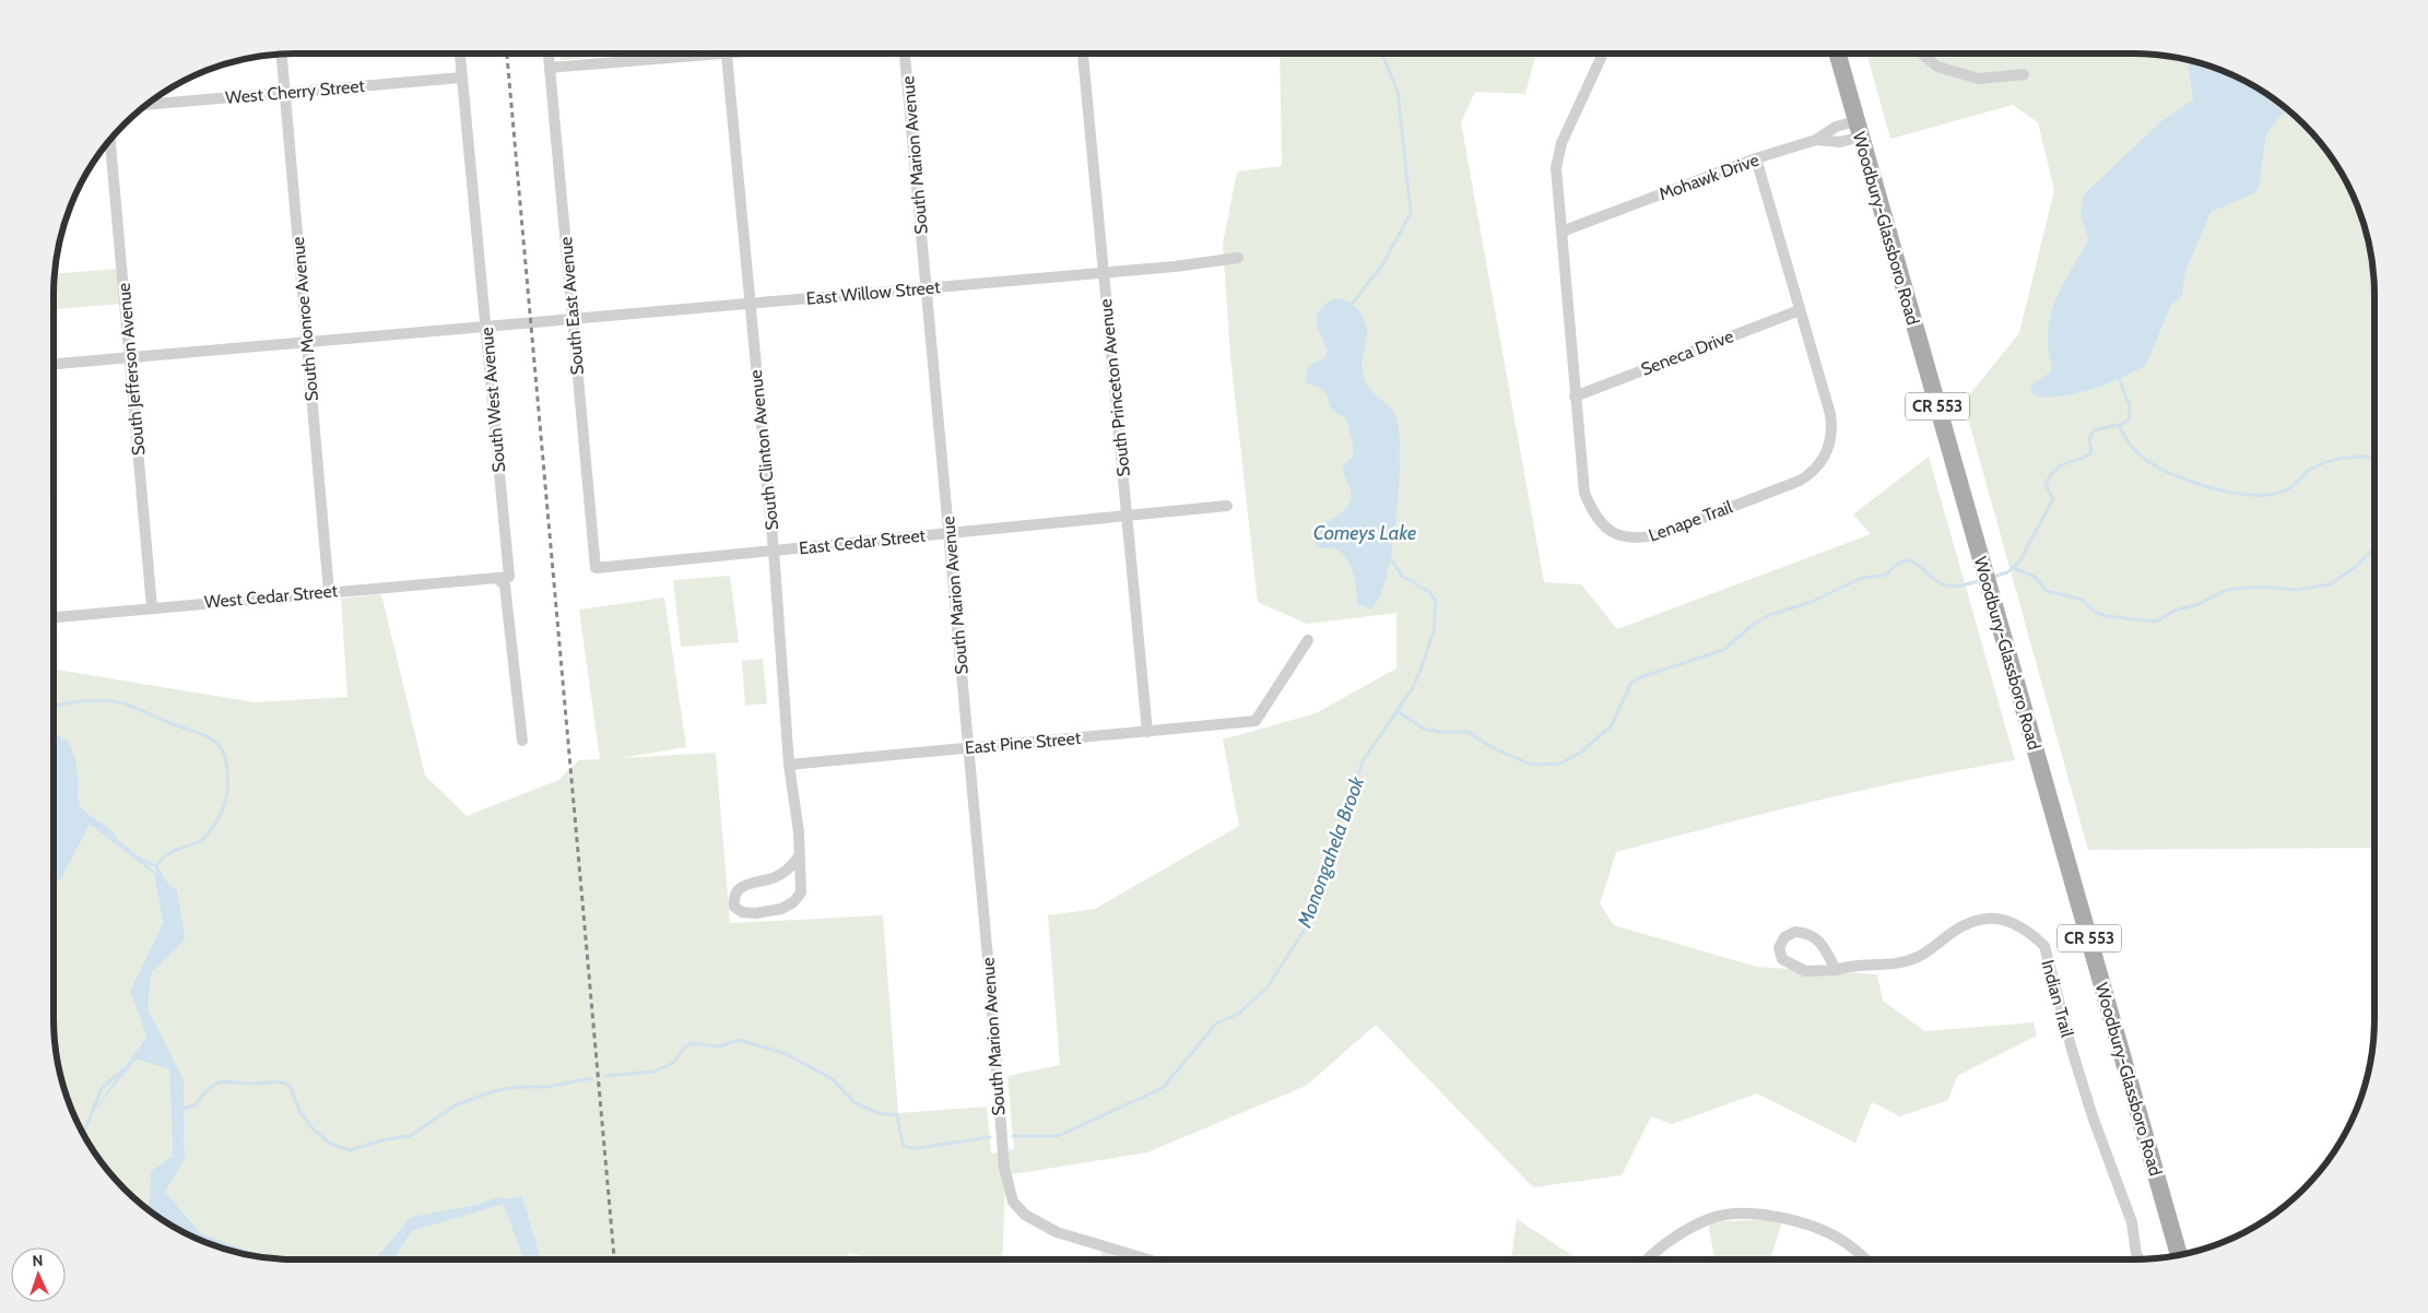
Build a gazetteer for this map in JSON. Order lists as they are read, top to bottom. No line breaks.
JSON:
{"streets":{"main road":["Woodbury-Glassboro Road","CR 553"],"street":["West Cherry Street","South Marion Avenue","Mohawk Drive","East Willow Street","South East Avenue","South Monroe Avenue","Seneca Drive","South Jefferson Avenue","South Princeton Avenue","South West Avenue","South Clinton Avenue","Lenape Trail","East Cedar Street","West Cedar Street","East Pine Street","Indian Trail"]},"crossings":[["West Cherry Street","South Monroe Avenue"],["West Cherry Street","South West Avenue"],["South Marion Avenue","East Willow Street"],["South Marion Avenue","East Cedar Street"],["South Marion Avenue","East Pine Street"],["Mohawk Drive","Woodbury-Glassboro Road"],["Mohawk Drive","Lenape Trail"],["East Willow Street","South East Avenue"],["East Willow Street","South Monroe Avenue"],["East Willow Street","South Jefferson Avenue"],["East Willow Street","South Princeton Avenue"],["East Willow Street","South West Avenue"],["East Willow Street","South Clinton Avenue"],["South East Avenue","East Cedar Street"],["South Monroe Avenue","West Cedar Street"],["Seneca Drive","Lenape Trail"],["South Jefferson Avenue","West Cedar Street"],["South Princeton Avenue","East Cedar Street"],["South Princeton Avenue","East Pine Street"],["South West Avenue","West Cedar Street"],["South Clinton Avenue","East Cedar Street"],["South Clinton Avenue","East Pine Street"]],"water":["Comeys Lake","Monongahela Brook"],"north":"top"}
